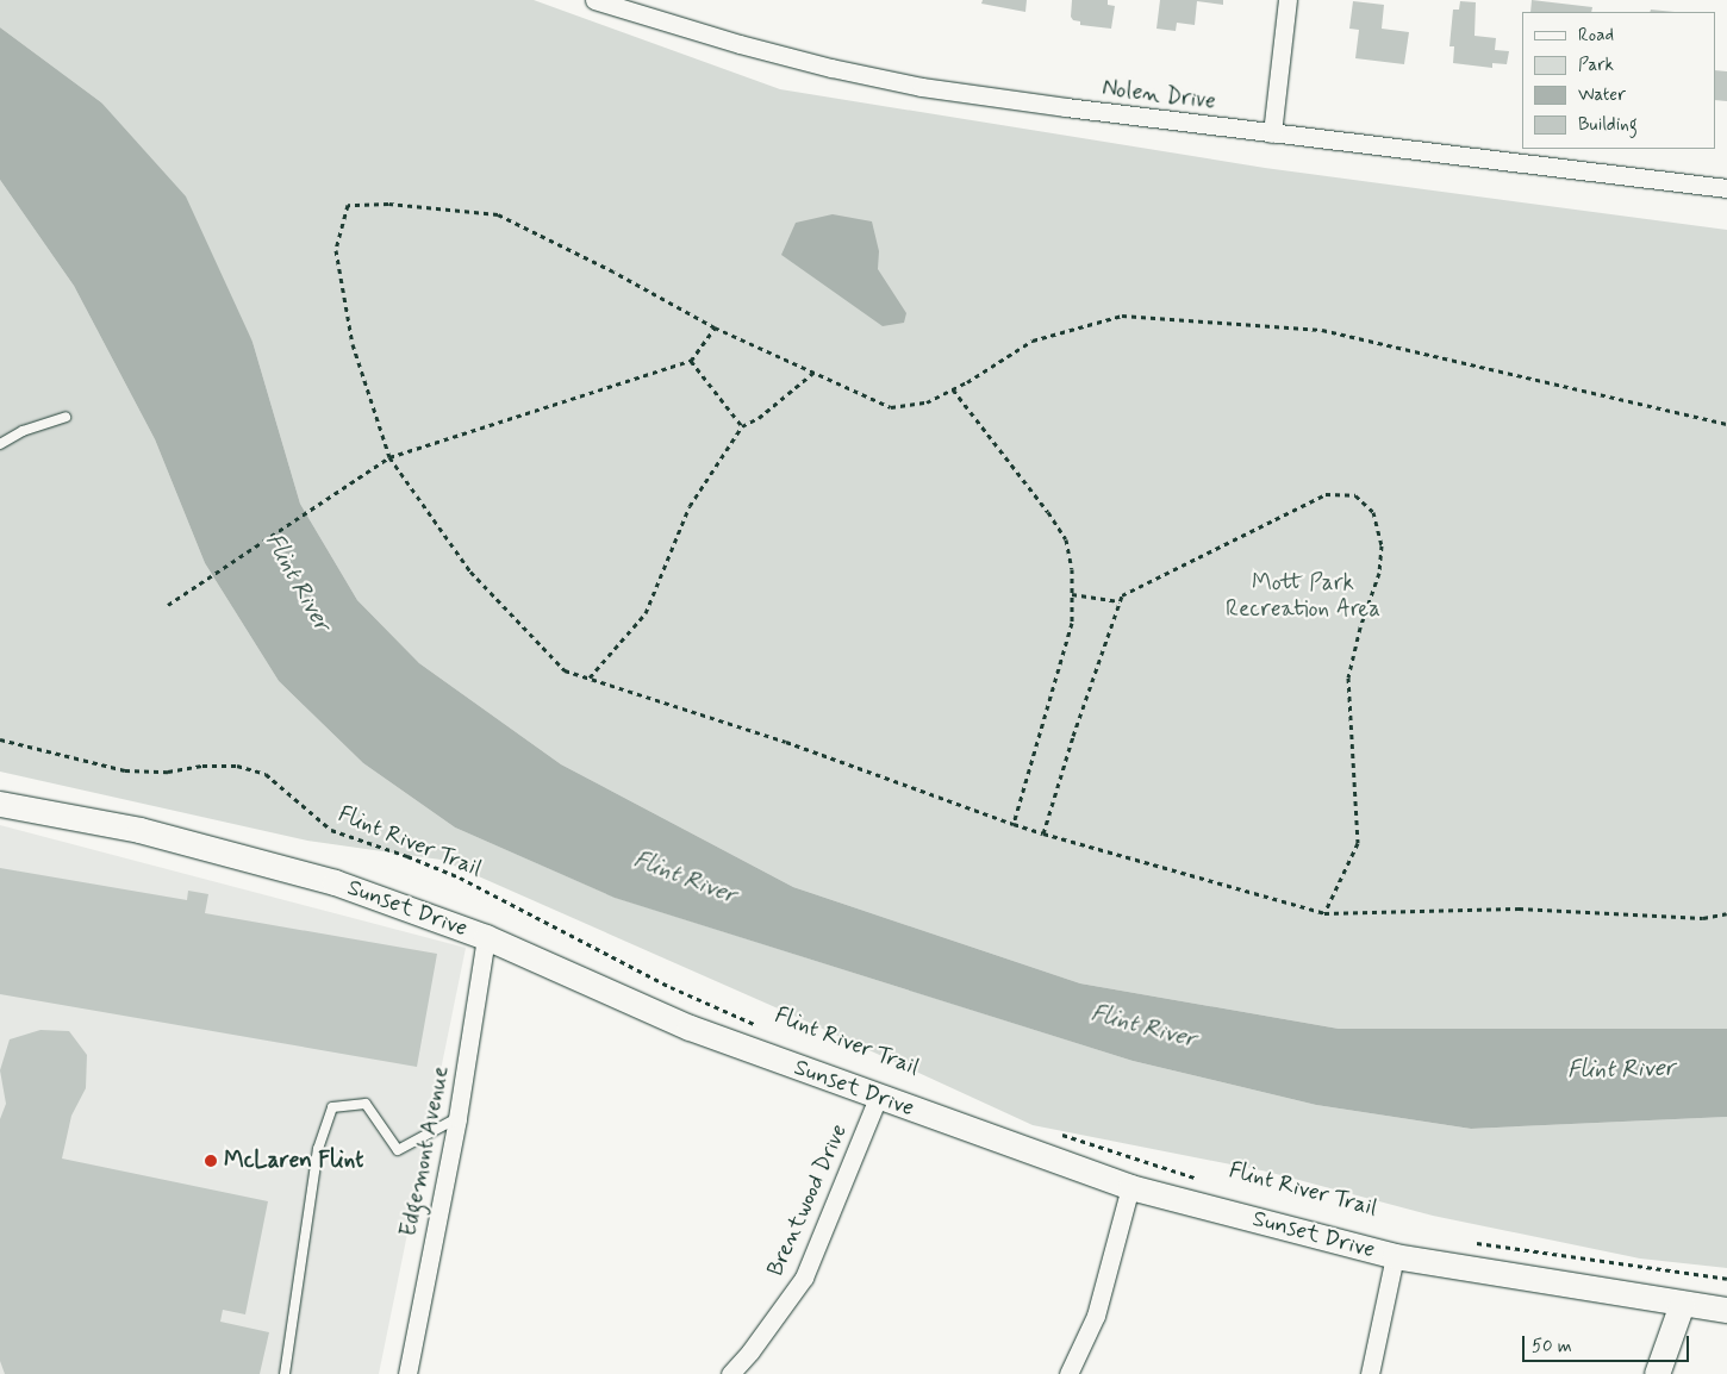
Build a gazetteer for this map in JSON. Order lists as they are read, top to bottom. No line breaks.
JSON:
{"streets":{"street":["Nolen Drive","Sunset Drive","Edgemont Avenue","Brentwood Drive"],"path":["Flint River Trail"]},"crossings":[["Sunset Drive","Edgemont Avenue"],["Sunset Drive","Brentwood Drive"]],"water":["Flint River"],"parks":["Mott Park Recreation Area"],"places":["McLaren Flint"],"legend":["Road","Park","Water","Building"],"scale_bar":"50 m"}
